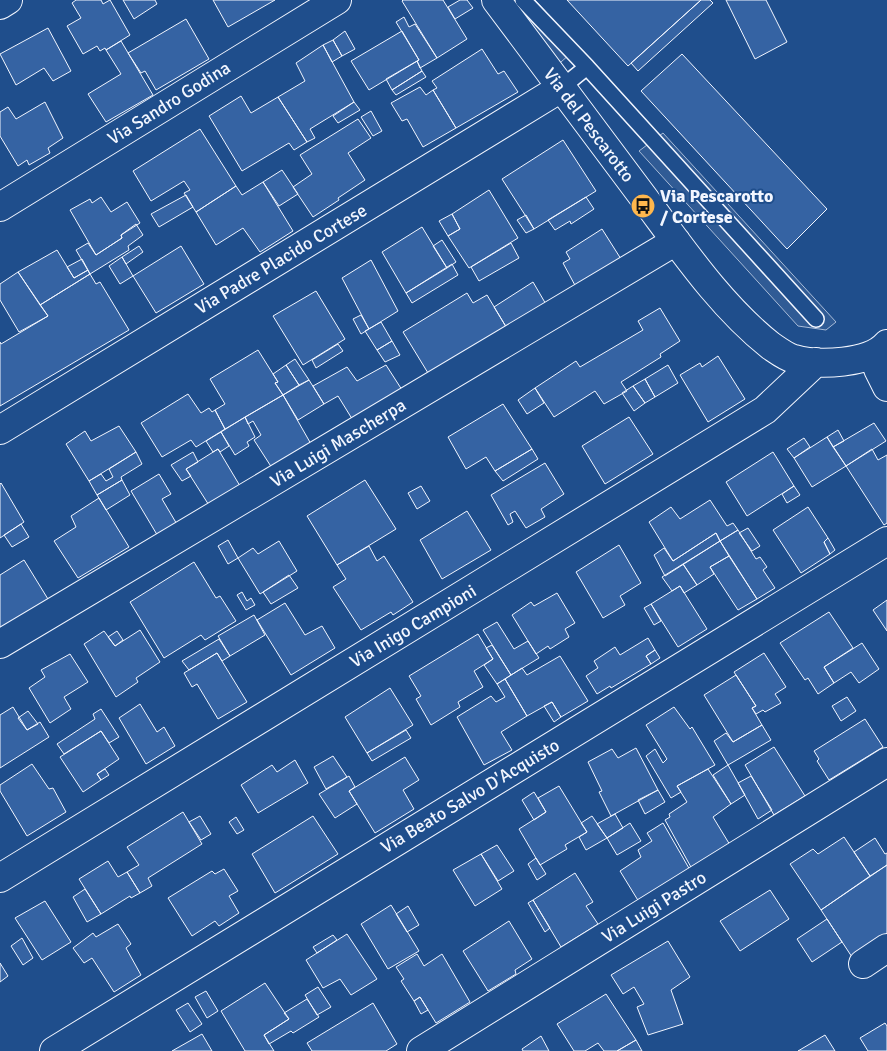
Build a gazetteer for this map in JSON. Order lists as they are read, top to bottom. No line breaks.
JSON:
{"streets":{"street":["Via Sandro Godina","Via del Pescarotto","Via Padre Placido Cortese","Via Luigi Mascherpa","Via Inigo Campioni","Via Beato Salvo D'Acquisto","Via Luigi Pastro"]},"crossings":[["Via del Pescarotto","Via Padre Placido Cortese"],["Via del Pescarotto","Via Luigi Mascherpa"],["Via del Pescarotto","Via Inigo Campioni"]],"places":{"bus stop":["Via Pescarotto / Cortese"]}}
